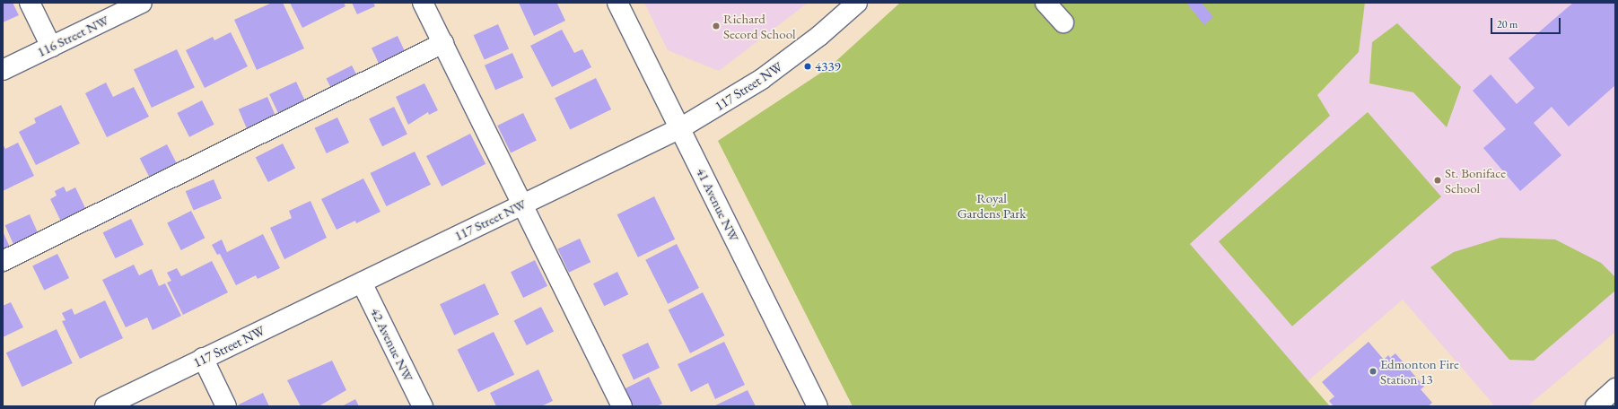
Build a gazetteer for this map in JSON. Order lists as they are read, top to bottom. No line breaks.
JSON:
{"streets":{"street":["116 Street NW","117 Street NW","41 Avenue NW","42 Avenue NW"]},"crossings":[["117 Street NW","41 Avenue NW"],["117 Street NW","42 Avenue NW"]],"parks":["Royal Gardens Park"],"places":["Richard Secord School","4339","St. Boniface School","Edmonton Fire Station 13"],"scale_bar":"20 m"}
